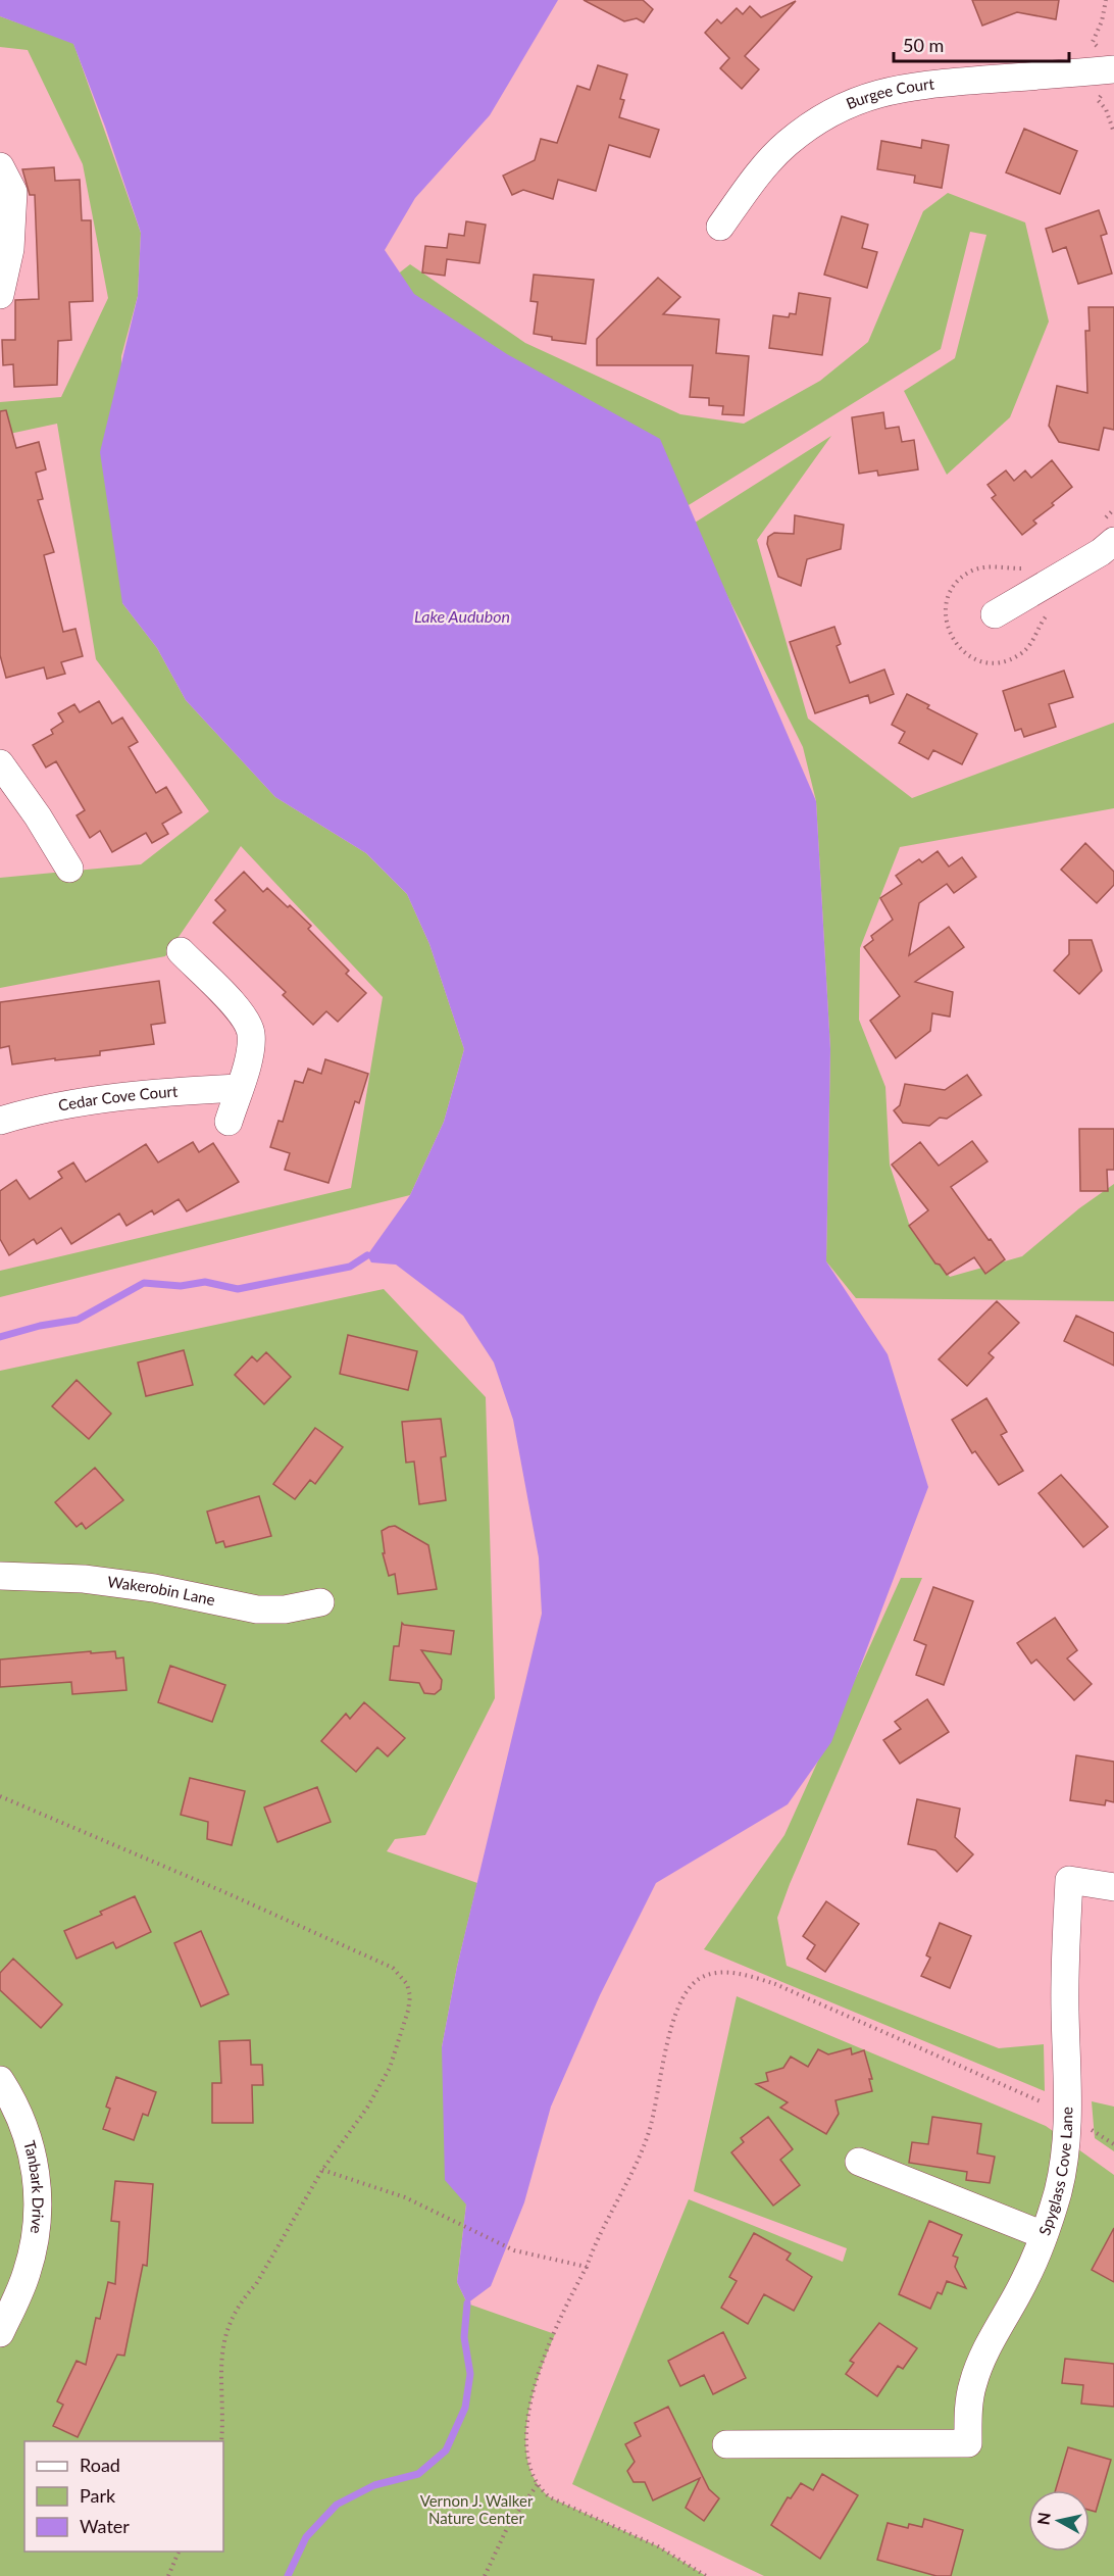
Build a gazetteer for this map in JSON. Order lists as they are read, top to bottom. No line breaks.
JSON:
{"streets":{"street":["Burgee Court","Cedar Cove Court","Wakerobin Lane","Spyglass Cove Lane","Tanbark Drive"]},"water":["Lake Audubon"],"parks":["Vernon J. Walker Nature Center"],"legend":["Road","Park","Water"],"scale_bar":"50 m","north":"left"}
